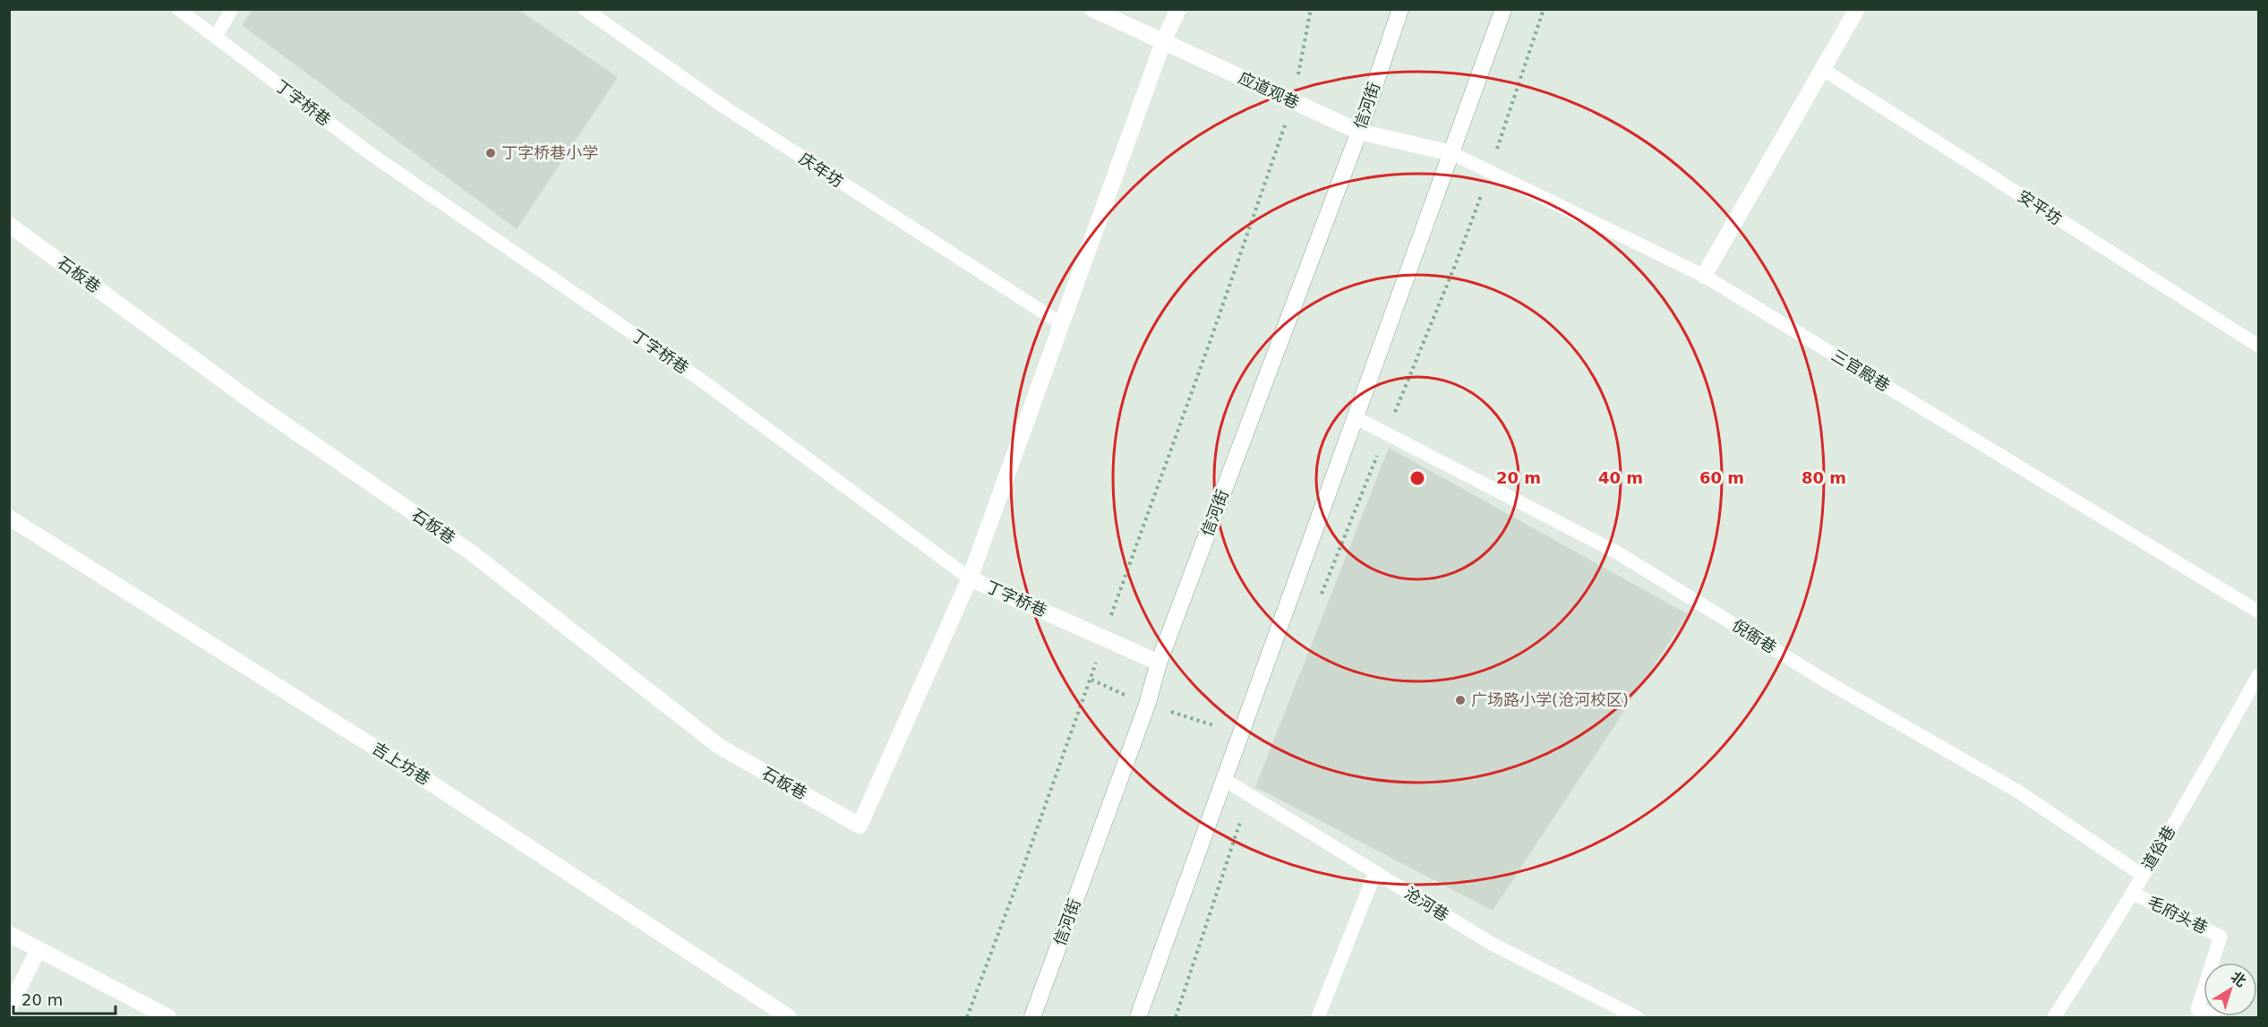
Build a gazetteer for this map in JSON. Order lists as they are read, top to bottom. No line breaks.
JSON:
{"streets":{"street":["应道观巷","丁字桥巷","信河街","石板巷","吉上坊巷"],"lane":["庆年坊","安平坊","三官殿巷","倪衙巷","道俗巷","沧河巷","毛府头巷"]},"crossings":[["应道观巷","信河街"],["应道观巷","三官殿巷"],["丁字桥巷","信河街"],["丁字桥巷","石板巷"],["倪衙巷","道俗巷"],["道俗巷","毛府头巷"]],"places":["丁字桥巷小学","广场路小学(沧河校区)"],"scale_bar":"20 m","north":"top right","rings":["20 m","40 m","60 m","80 m"]}
